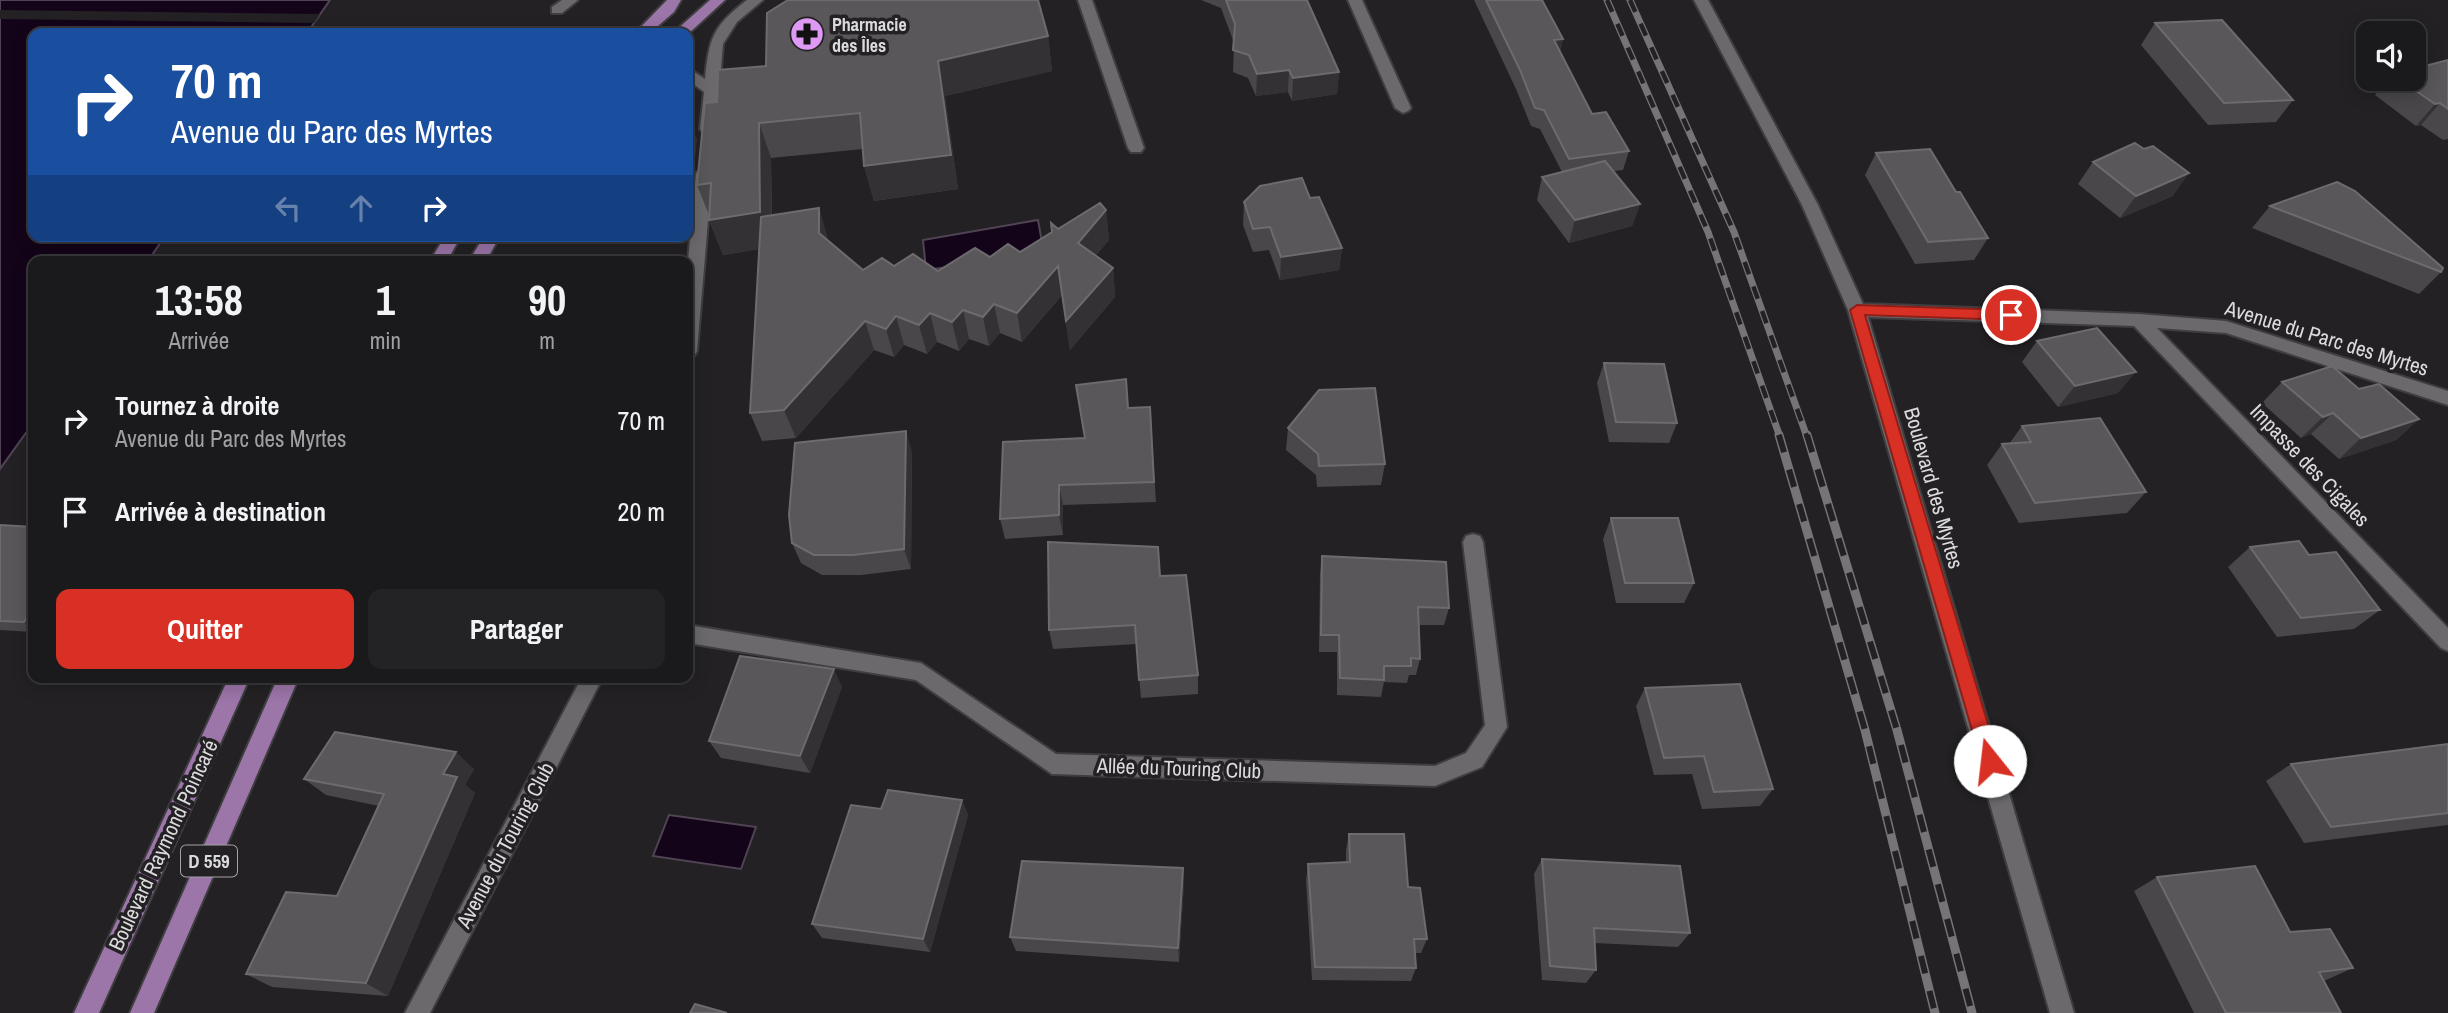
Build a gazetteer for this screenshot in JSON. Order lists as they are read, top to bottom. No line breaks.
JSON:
{"streets":{"main road":["Boulevard Raymond Poincaré","D 559"],"street":["Avenue du Parc des Myrtes","Impasse des Cigales","Boulevard des Myrtes","Allée du Touring Club","Avenue du Touring Club"]},"crossings":[["Avenue du Parc des Myrtes","Impasse des Cigales"],["Avenue du Parc des Myrtes","Boulevard des Myrtes"]],"places":{"pharmacy":["Pharmacie des Îles"]},"page":{"turn":["70 m","Avenue du Parc des Myrtes"],"eta":["13:58","Arrivée","1","min","90","m"],"list":[{"name":"Tournez à droite","note":"Avenue du Parc des Myrtes","value":"70 m"},{"name":"Arrivée à destination","value":"20 m"}],"buttons":["Quitter","Partager"]}}
